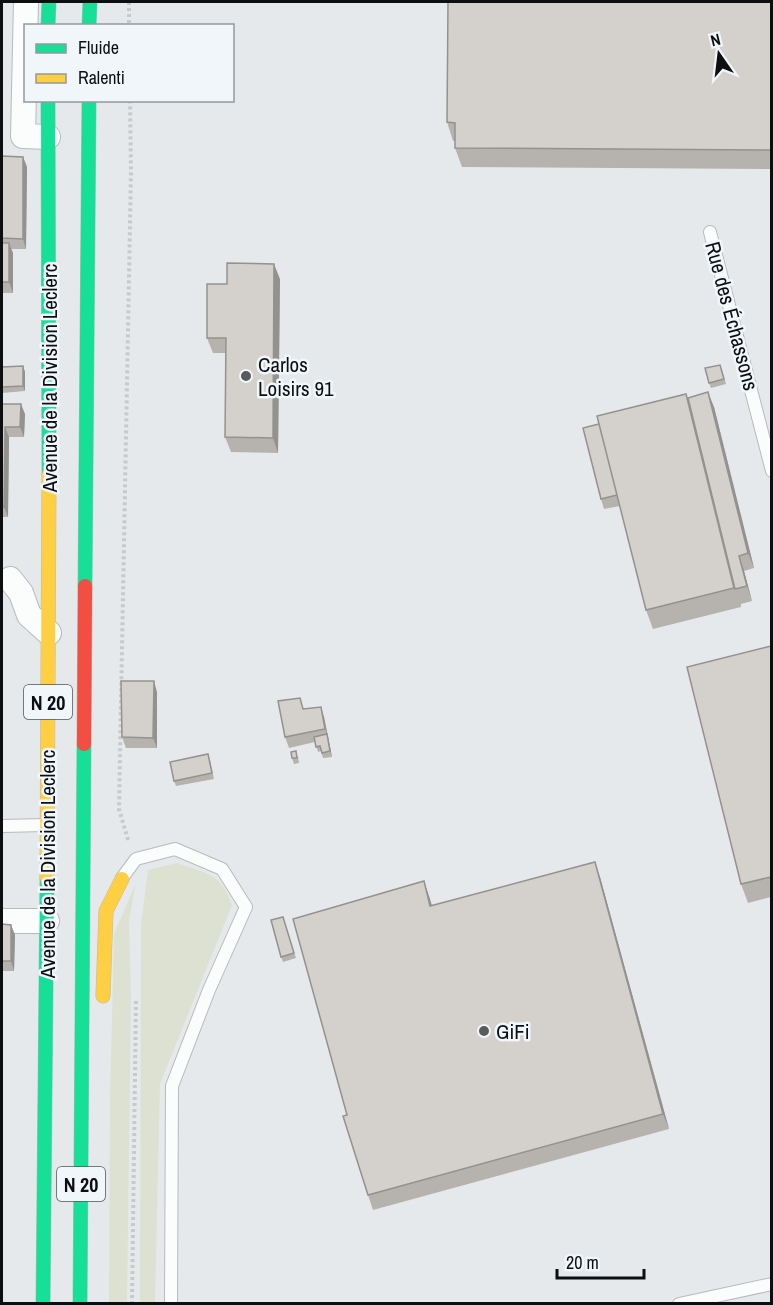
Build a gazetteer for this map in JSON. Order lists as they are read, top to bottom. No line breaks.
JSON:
{"streets":{"main road":["Avenue de la Division Leclerc","N 20"],"lane":["Rue des Échassons"]},"places":["Carlos Loisirs 91","GiFi"],"legend":["Fluide","Ralenti"],"scale_bar":"20 m","north":"top"}
